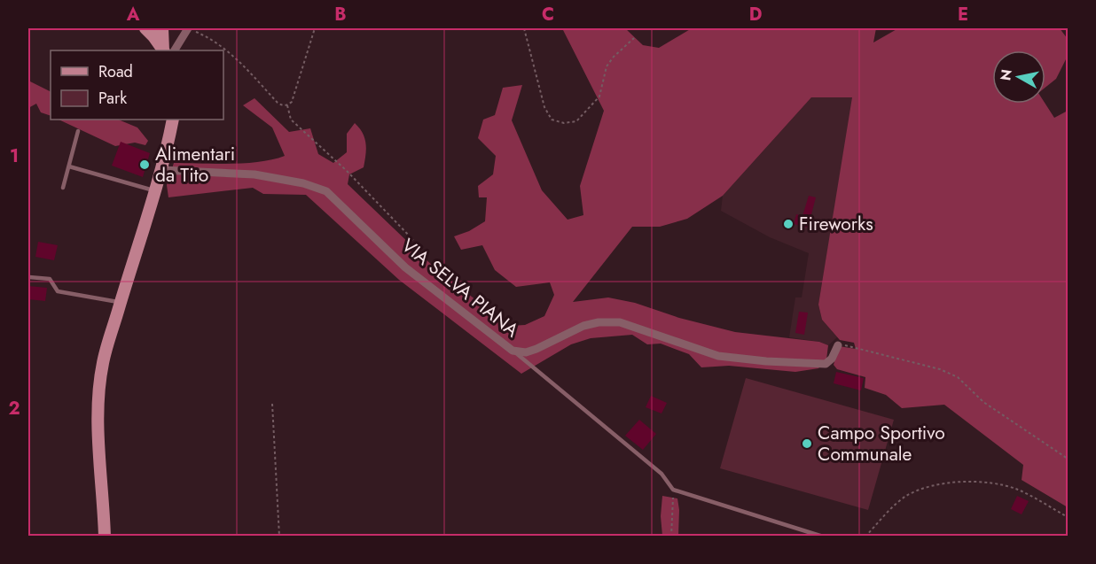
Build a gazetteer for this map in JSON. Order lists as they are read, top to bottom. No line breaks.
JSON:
{"streets":{"street":["VIA SELVA PIANA"]},"places":["Alimentari da Tito","Fireworks","Campo Sportivo Communale"],"legend":["Road","Park"],"north":"left","grid":{"columns":["A","B","C","D","E"],"rows":["1","2"]}}
